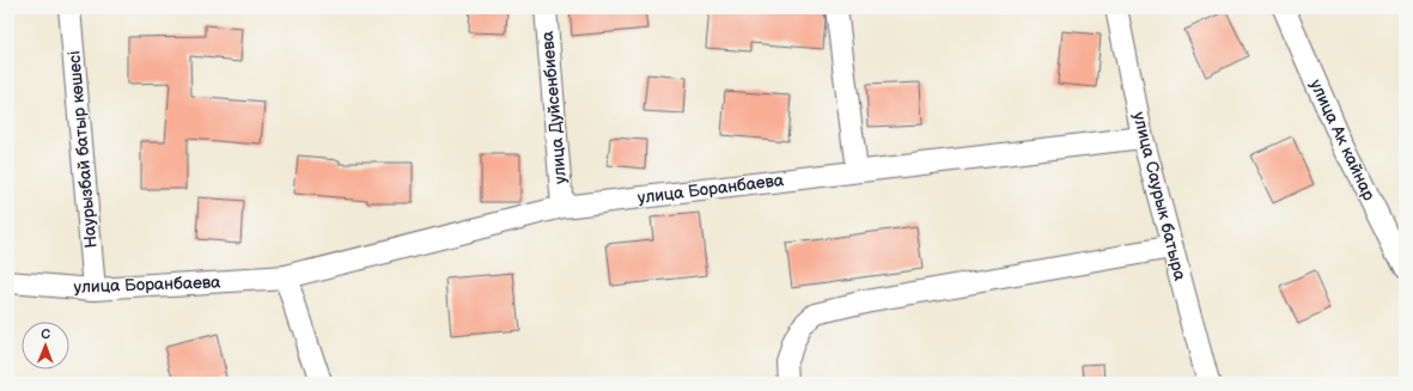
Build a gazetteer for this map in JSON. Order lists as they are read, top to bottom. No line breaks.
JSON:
{"streets":{"street":["улица Дуйсенбиева","улица Ак кайнар","Наурызбай батыр көшесі","улица Боранбаева","улица Саурык батыра"]},"crossings":[["улица Дуйсенбиева","улица Боранбаева"],["Наурызбай батыр көшесі","улица Боранбаева"],["улица Боранбаева","улица Саурык батыра"]],"north":"top"}
